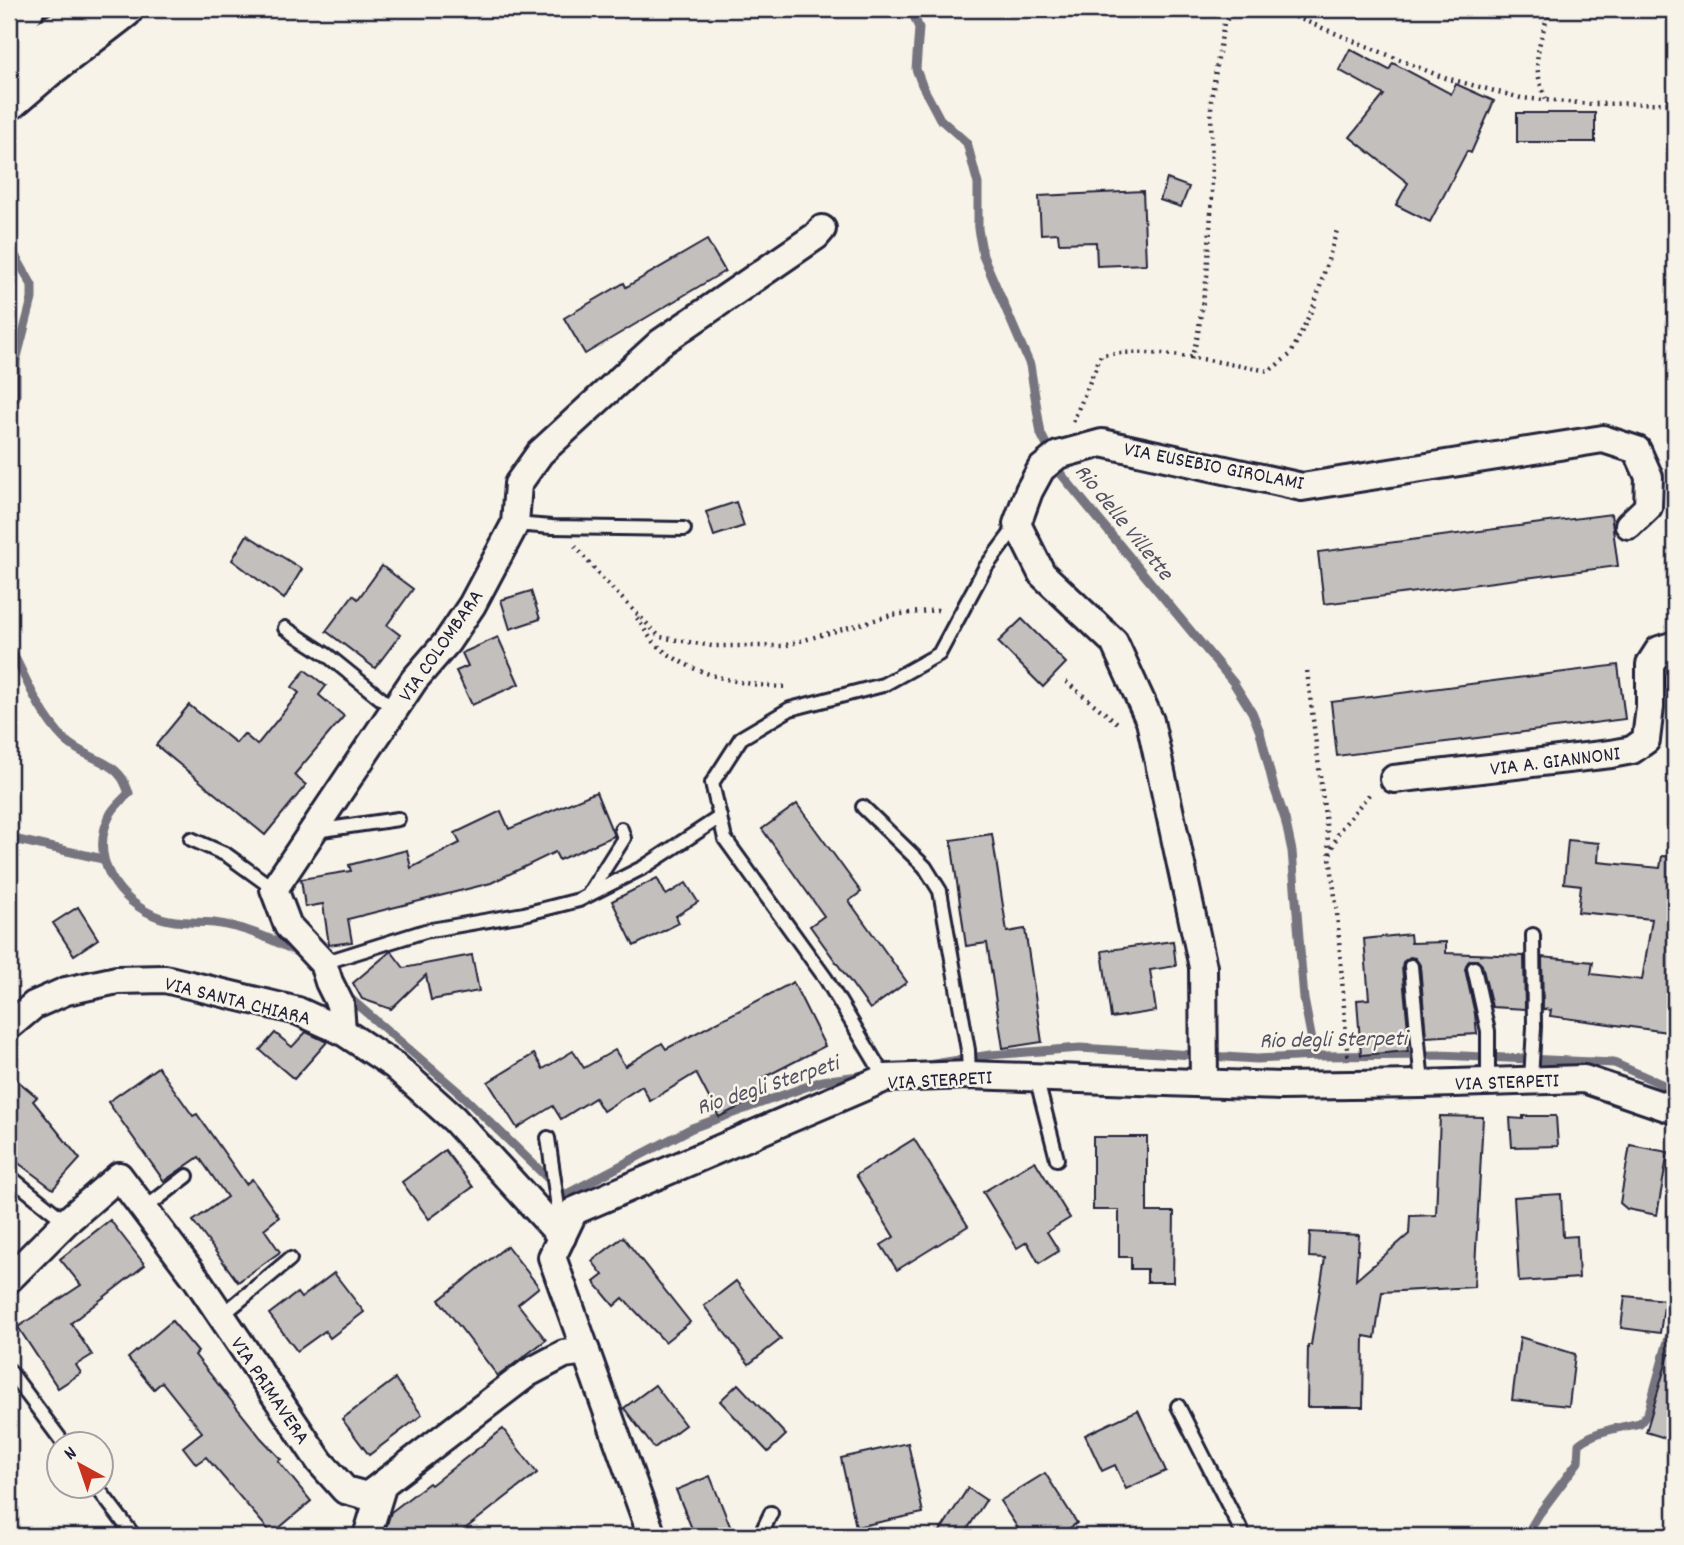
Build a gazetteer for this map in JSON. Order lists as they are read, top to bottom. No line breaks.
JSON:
{"streets":{"street":["VIA EUSEBIO GIROLAMI","VIA COLOMBARA","VIA A. GIANNONI","VIA SANTA CHIARA","VIA STERPETI","VIA PRIMAVERA"]},"crossings":[["VIA SANTA CHIARA","VIA STERPETI"],["VIA STERPETI","VIA PRIMAVERA"]],"water":["Rio delle Villette","Rio degli Sterpeti"],"north":"top left"}
